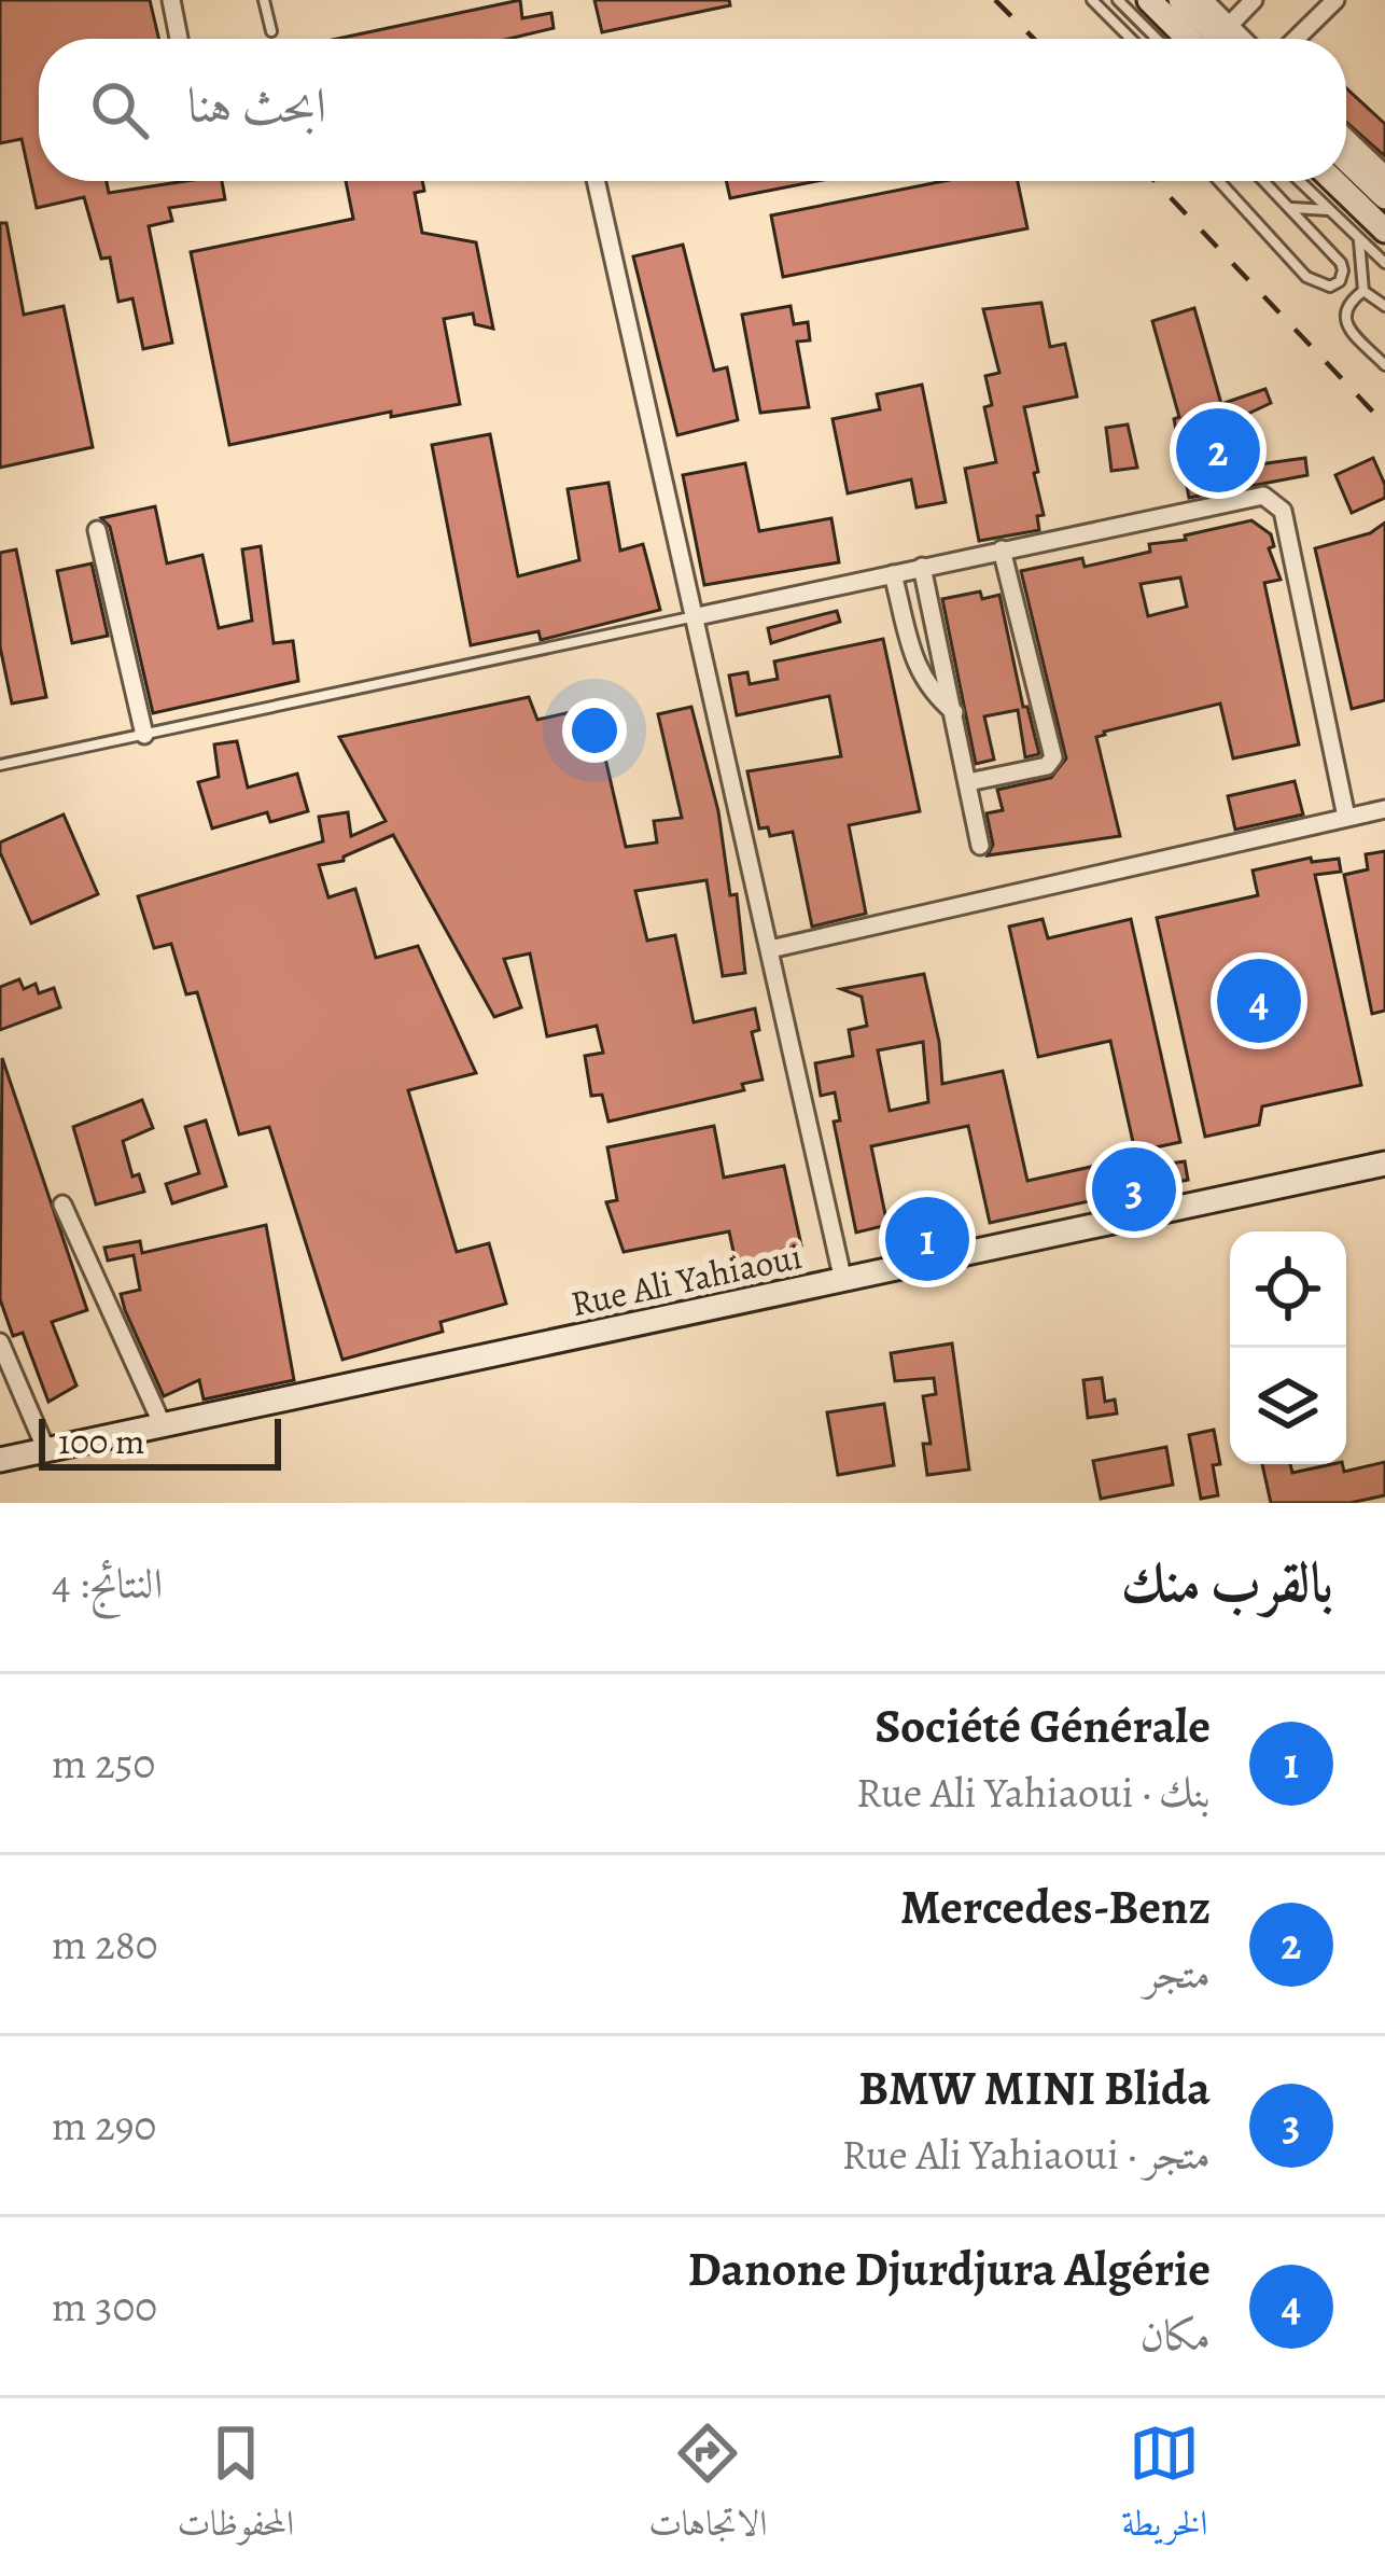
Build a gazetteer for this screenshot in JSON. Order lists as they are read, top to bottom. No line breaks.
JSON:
{"streets":{"main road":["Rue Ali Yahiaoui"]},"scale_bar":"100 m","page":{"search":"ابحث هنا","pins":["2","4","3","1"],"scale":"100 m","heading":["بالقرب منك","النتائج: 4"],"list":[{"mark":"1","name":"Société Générale","note":"بنك · Rue Ali Yahiaoui","value":"250 m"},{"mark":"2","name":"Mercedes-Benz","note":"متجر","value":"280 m"},{"mark":"3","name":"BMW MINI Blida","note":"متجر · Rue Ali Yahiaoui","value":"290 m"},{"mark":"4","name":"Danone Djurdjura Algérie","note":"مكان","value":"300 m"}],"nav":["الخريطة","الاتجاهات","المحفوظات"]}}
